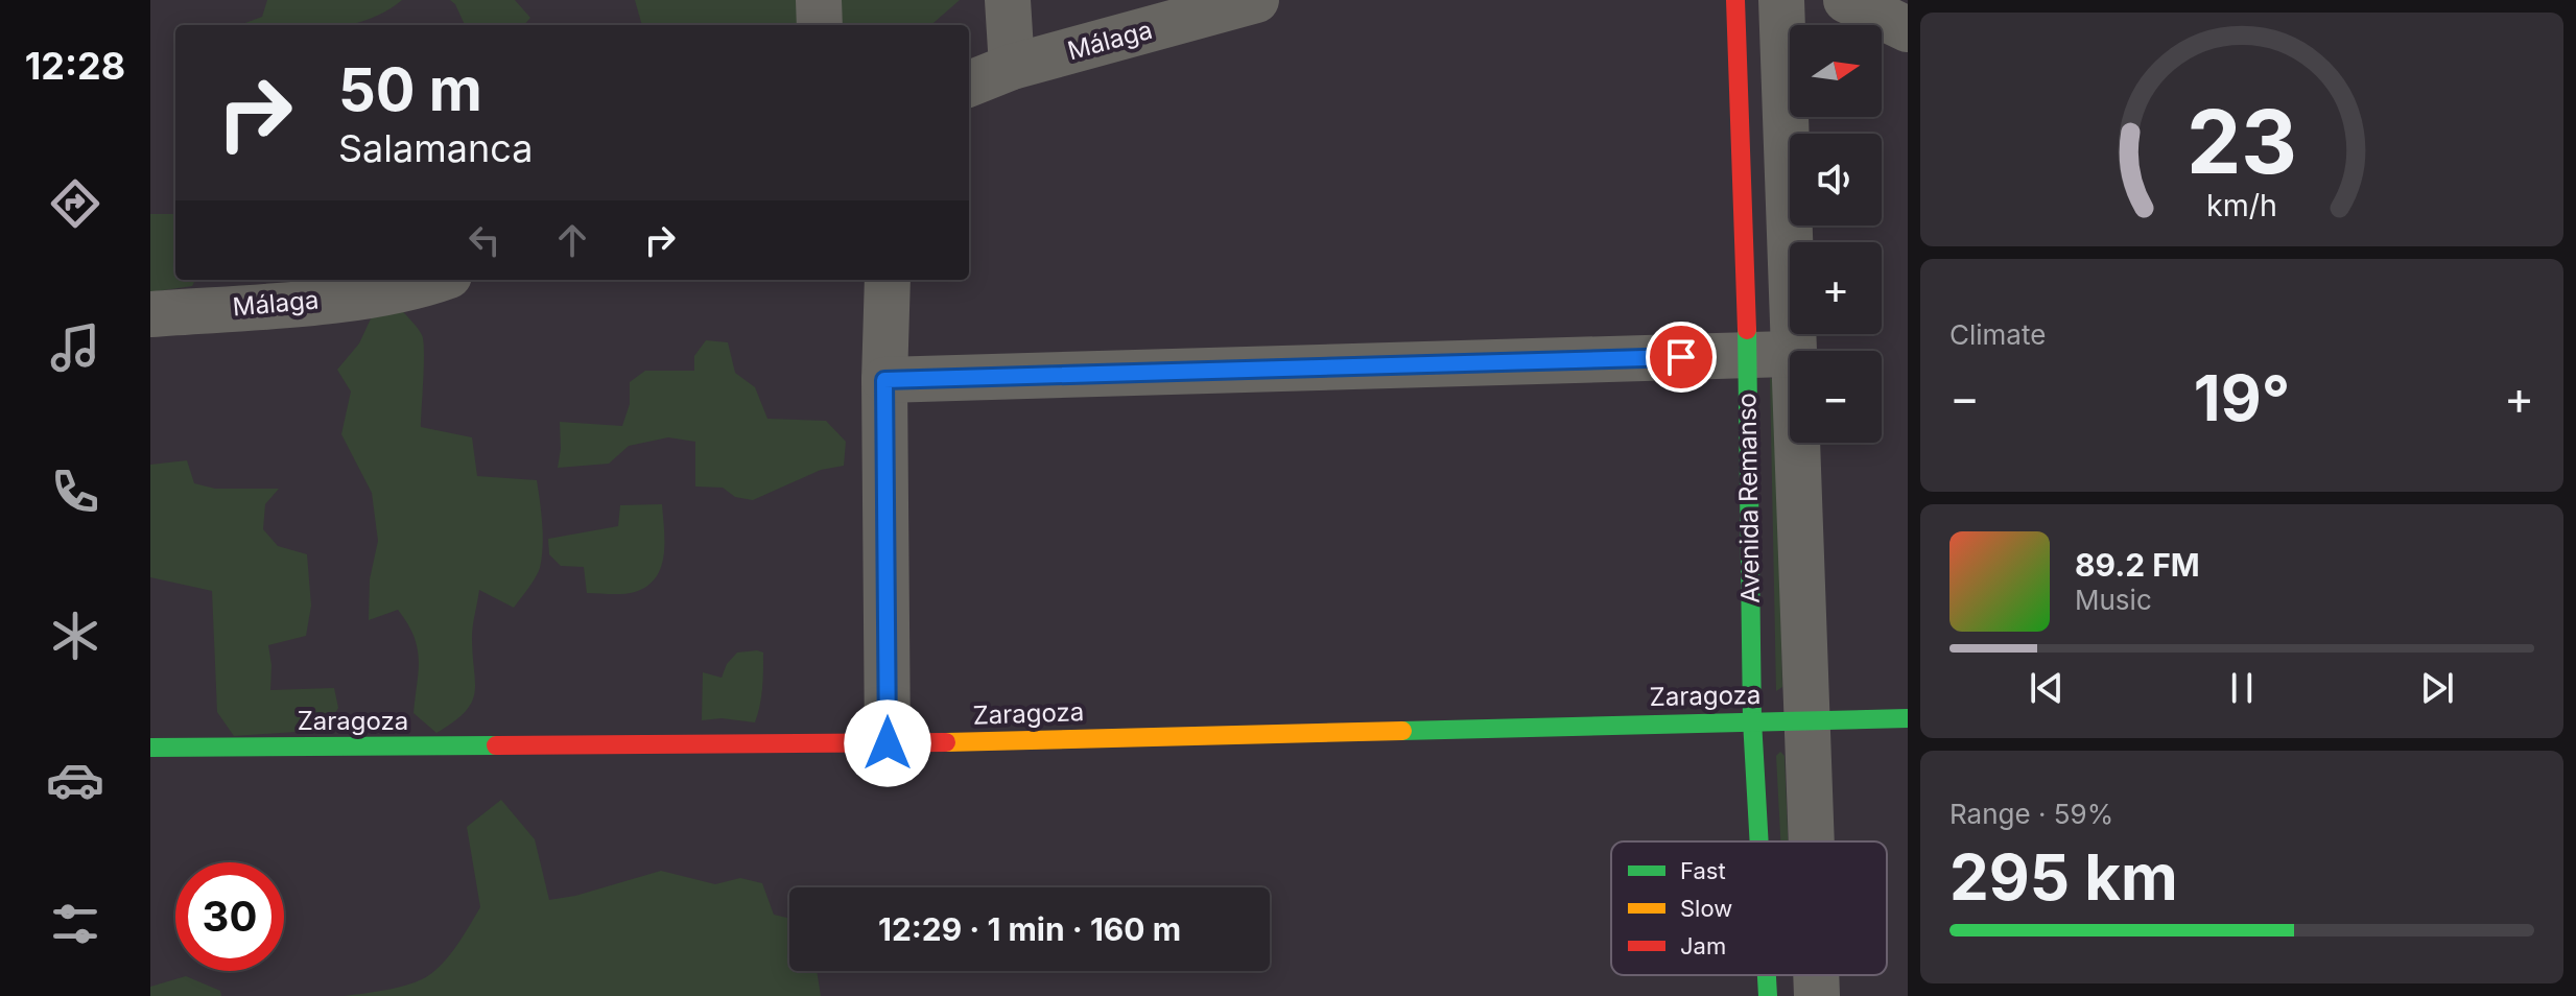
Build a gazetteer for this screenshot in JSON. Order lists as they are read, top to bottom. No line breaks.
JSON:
{"streets":{"street":["Málaga","Avenida Remanso","Zaragoza"]},"crossings":[["Avenida Remanso","Zaragoza"]],"legend":["Fast","Slow","Jam"],"north":"right","page":{"tabs":"12:28","map_buttons":["+","−"],"turn":["50 m","Salamanca"],"tile":["Climate",["Range · 59%","295 km"]],"heat":["−","19°","+"],"song":["89.2 FM","Music"],"limit":"30","trip":"12:29 · 1 min · 160 m","gauge":["23","km/h"]}}
